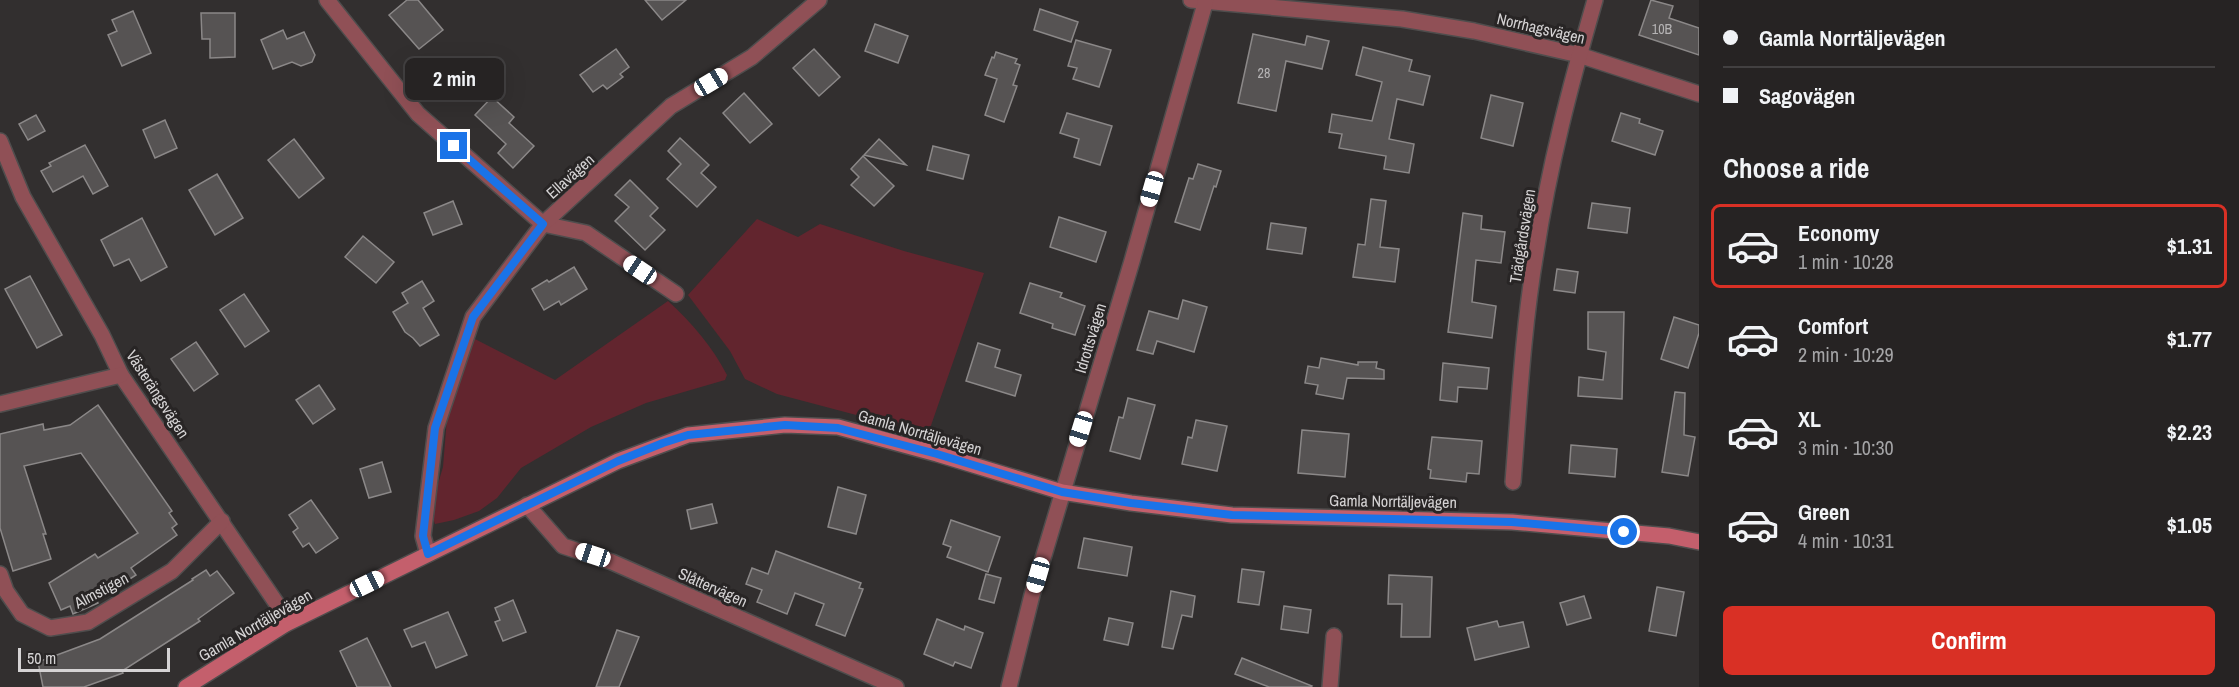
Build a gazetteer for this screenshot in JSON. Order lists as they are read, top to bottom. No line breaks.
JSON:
{"streets":{"street":["Norrhagsvägen","Ellavägen","Trädgårdsvägen","Idrottsvägen","Västerängsvägen","Gamla Norrtäljevägen","Slåttervägen","Almstigen"]},"crossings":[["Norrhagsvägen","Trädgårdsvägen"],["Norrhagsvägen","Idrottsvägen"],["Ellavägen","Gamla Norrtäljevägen"],["Idrottsvägen","Gamla Norrtäljevägen"],["Västerängsvägen","Gamla Norrtäljevägen"],["Västerängsvägen","Almstigen"],["Gamla Norrtäljevägen","Slåttervägen"]],"house_numbers":["10B","28"],"scale_bar":"50 m","page":{"banner":["Gamla Norrtäljevägen","Sagovägen"],"bubble":"2 min","heading":"Choose a ride","list":[{"name":"Economy","note":"1 min · 10:28","value":"$1.31"},{"name":"Comfort","note":"2 min · 10:29","value":"$1.77"},{"name":"XL","note":"3 min · 10:30","value":"$2.23"},{"name":"Green","note":"4 min · 10:31","value":"$1.05"}],"buttons":"Confirm","scale":"50 m"}}
